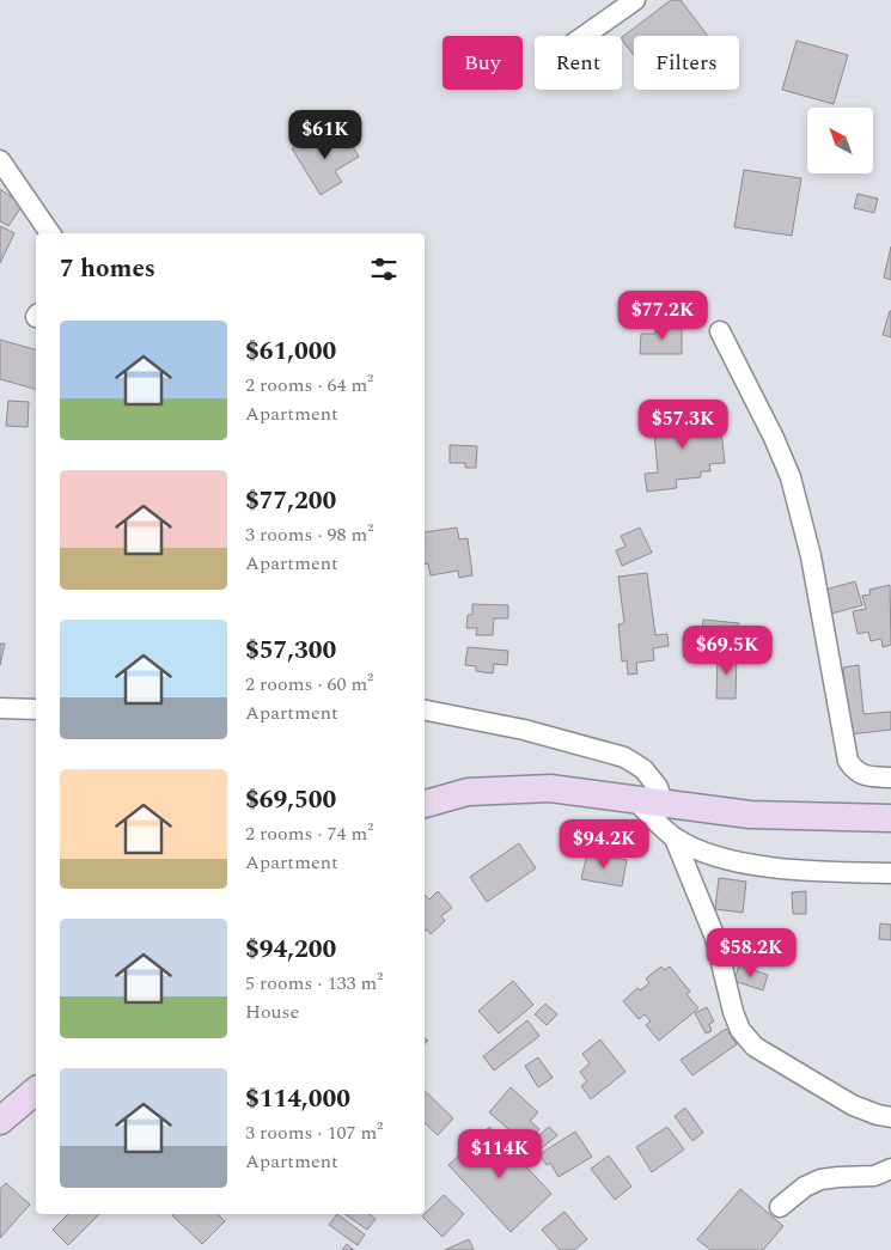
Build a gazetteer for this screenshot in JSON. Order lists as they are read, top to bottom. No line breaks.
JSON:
{"north":"top left","page":{"chip":["Buy","Rent","Filters"],"price":["$61K","$77.2K","$57.3K","$69.5K","$94.2K","$58.2K","$114K"],"heading":"7 homes","list":[{"name":"$61,000","note":"2 rooms · 64 m² · Apartment"},{"name":"$77,200","note":"3 rooms · 98 m² · Apartment"},{"name":"$57,300","note":"2 rooms · 60 m² · Apartment"},{"name":"$69,500","note":"2 rooms · 74 m² · Apartment"},{"name":"$94,200","note":"5 rooms · 133 m² · House"},{"name":"$114,000","note":"3 rooms · 107 m² · Apartment"}]}}
